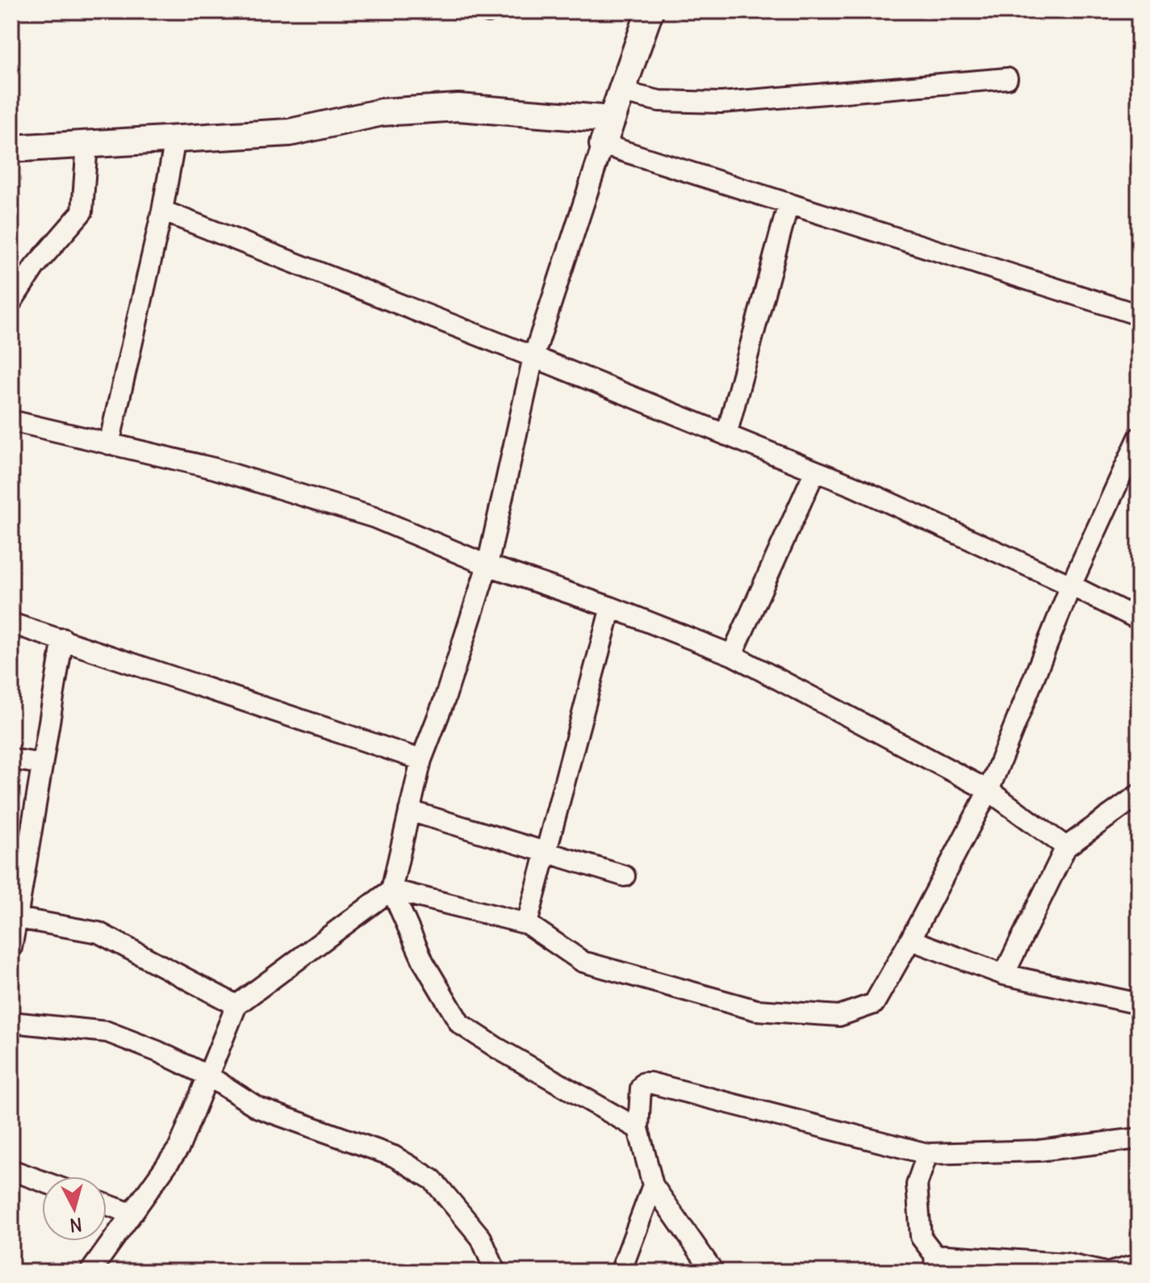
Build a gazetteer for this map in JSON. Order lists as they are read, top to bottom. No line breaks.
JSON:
{"north":"bottom"}
